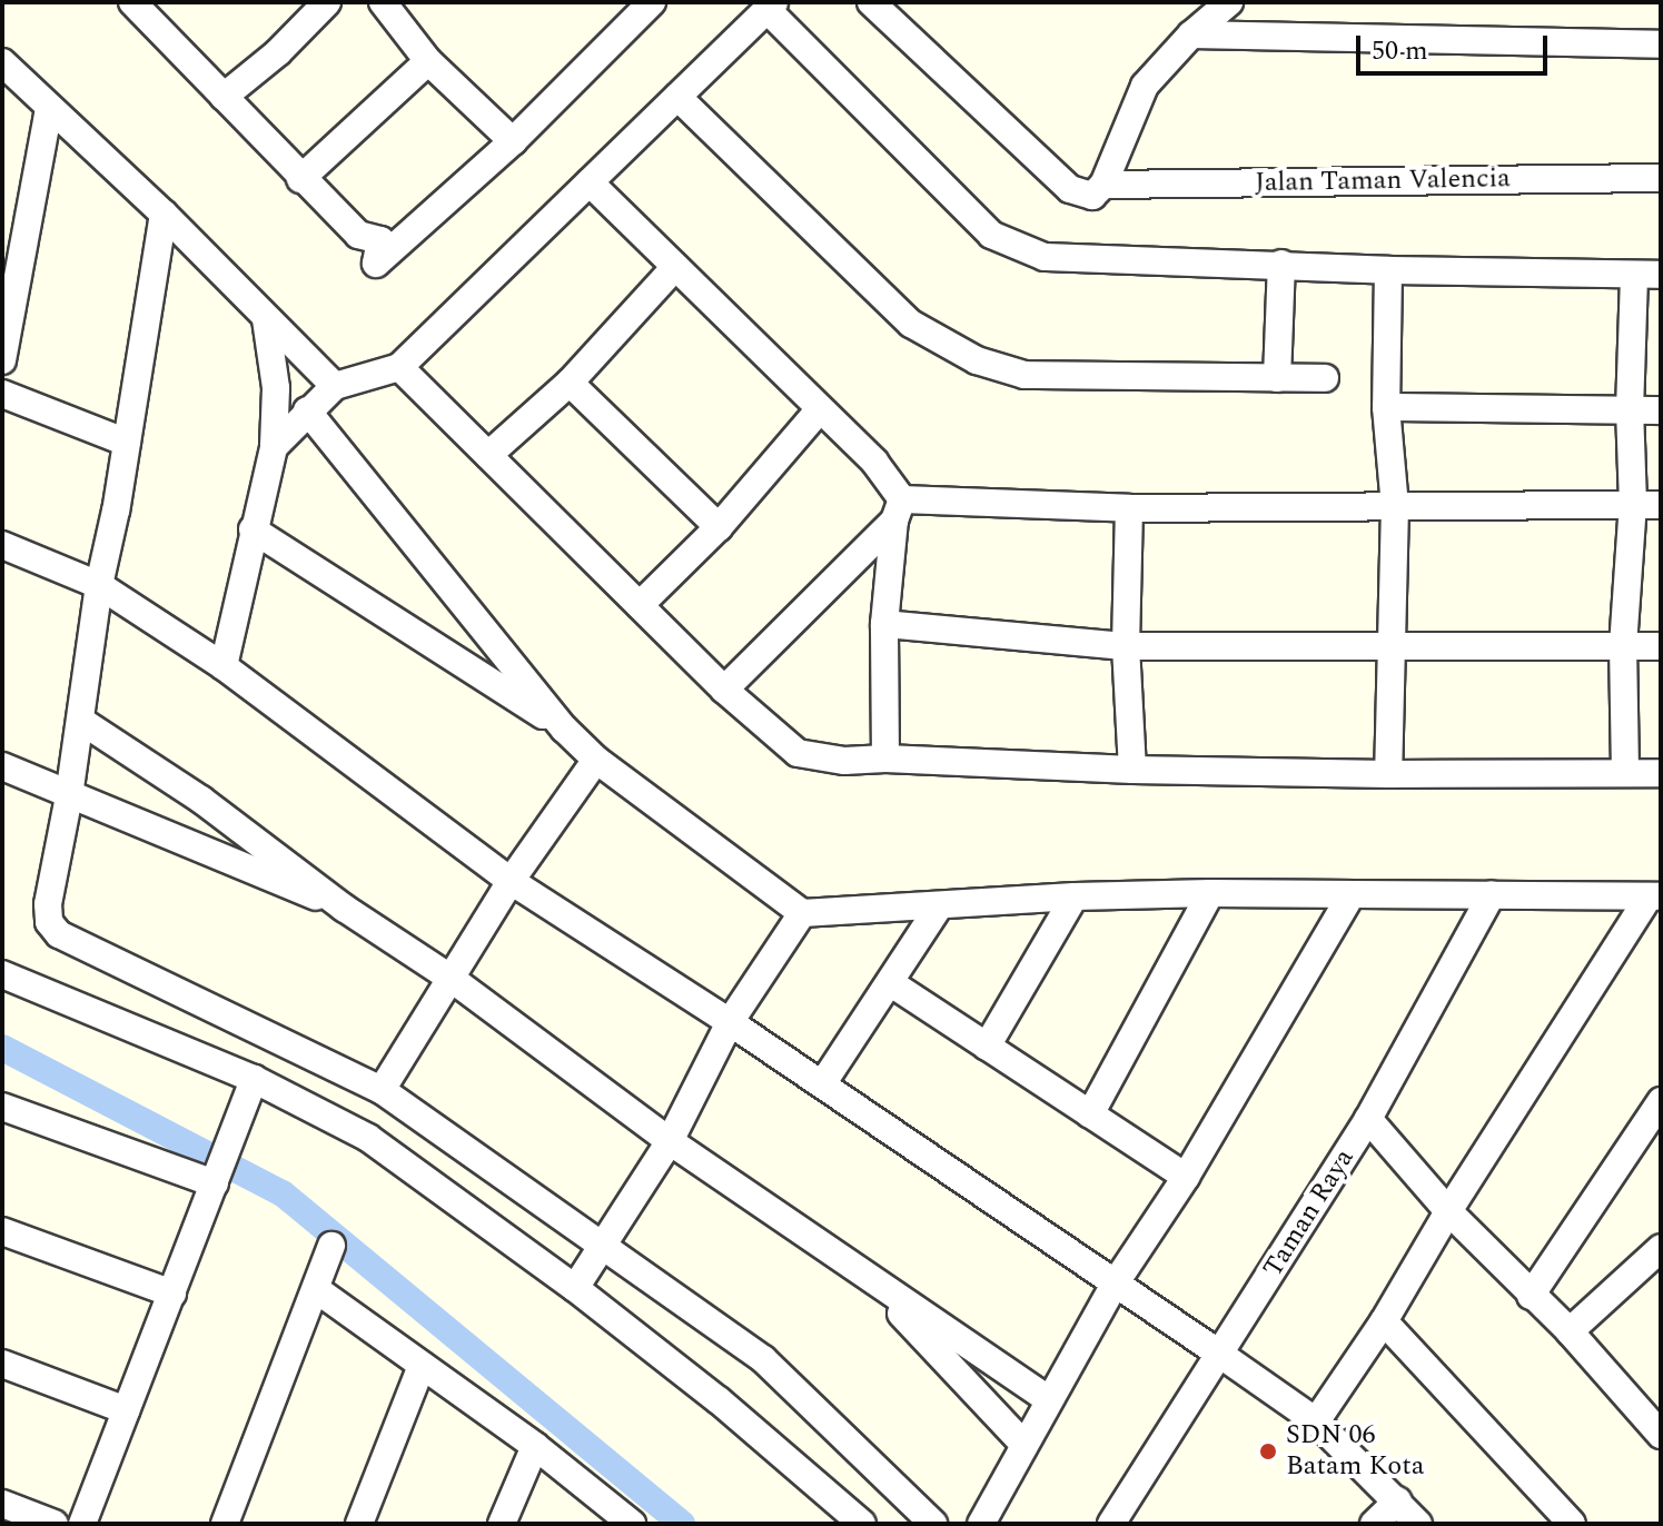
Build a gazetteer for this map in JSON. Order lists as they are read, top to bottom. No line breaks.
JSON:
{"streets":{"street":["Jalan Taman Valencia","Taman Raya"]},"places":["SDN 06 Batam Kota"],"scale_bar":"50 m"}
